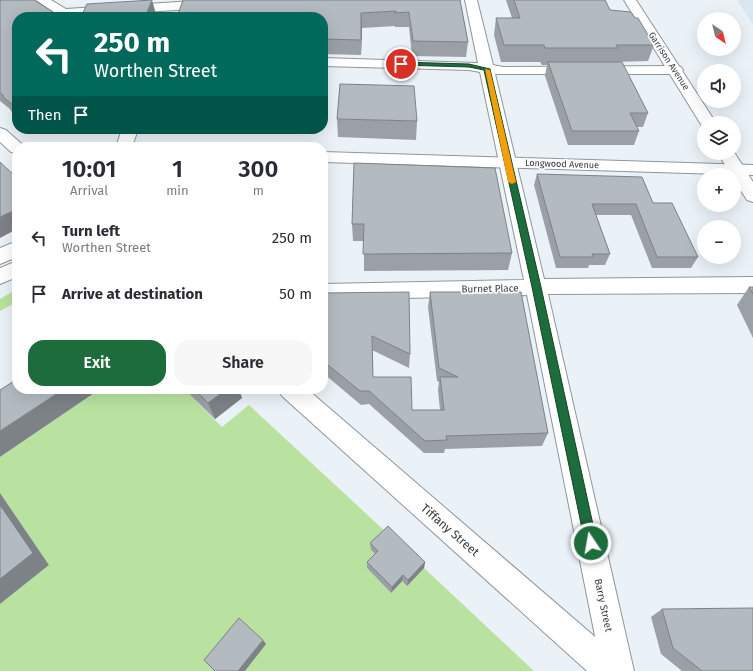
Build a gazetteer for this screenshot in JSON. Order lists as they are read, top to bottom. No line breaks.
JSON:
{"streets":{"street":["Garrison Avenue","Longwood Avenue","Burnet Place","Tiffany Street","Barry Street"]},"crossings":[["Longwood Avenue","Barry Street"],["Burnet Place","Barry Street"]],"north":"bottom right","page":{"map_buttons":["+","−"],"turn":["250 m","Worthen Street"],"then":"Then","eta":["10:01","Arrival","1","min","300","m"],"list":[{"name":"Turn left","note":"Worthen Street","value":"250 m"},{"name":"Arrive at destination","value":"50 m"}],"buttons":["Exit","Share"]}}
